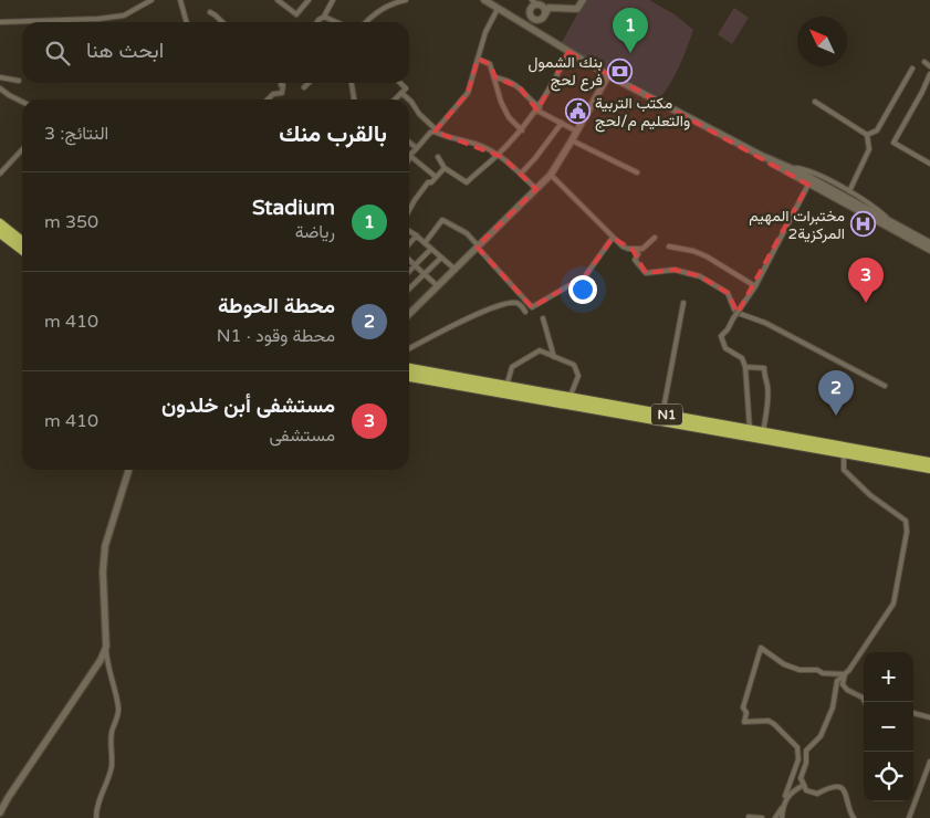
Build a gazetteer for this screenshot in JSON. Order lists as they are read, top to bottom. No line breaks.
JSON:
{"streets":{"highway":["N1"]},"places":{"bank":["بنك الشمول فرع لحج"],"public building":["مكتب التربية والتعليم م/لحج"],"hospital":["مختبرات المهيم المركزية2"]},"north":"top left","page":{"pins":["1","3","2"],"search":"ابحث هنا","heading":["بالقرب منك","النتائج: 3"],"list":[{"mark":"1","name":"Stadium","note":"رياضة","value":"350 m"},{"mark":"2","name":"محطة الحوطة","note":"محطة وقود · N1","value":"410 m"},{"mark":"3","name":"مستشفى أبن خلدون","note":"مستشفى","value":"410 m"}],"map_buttons":["+","−"]}}
